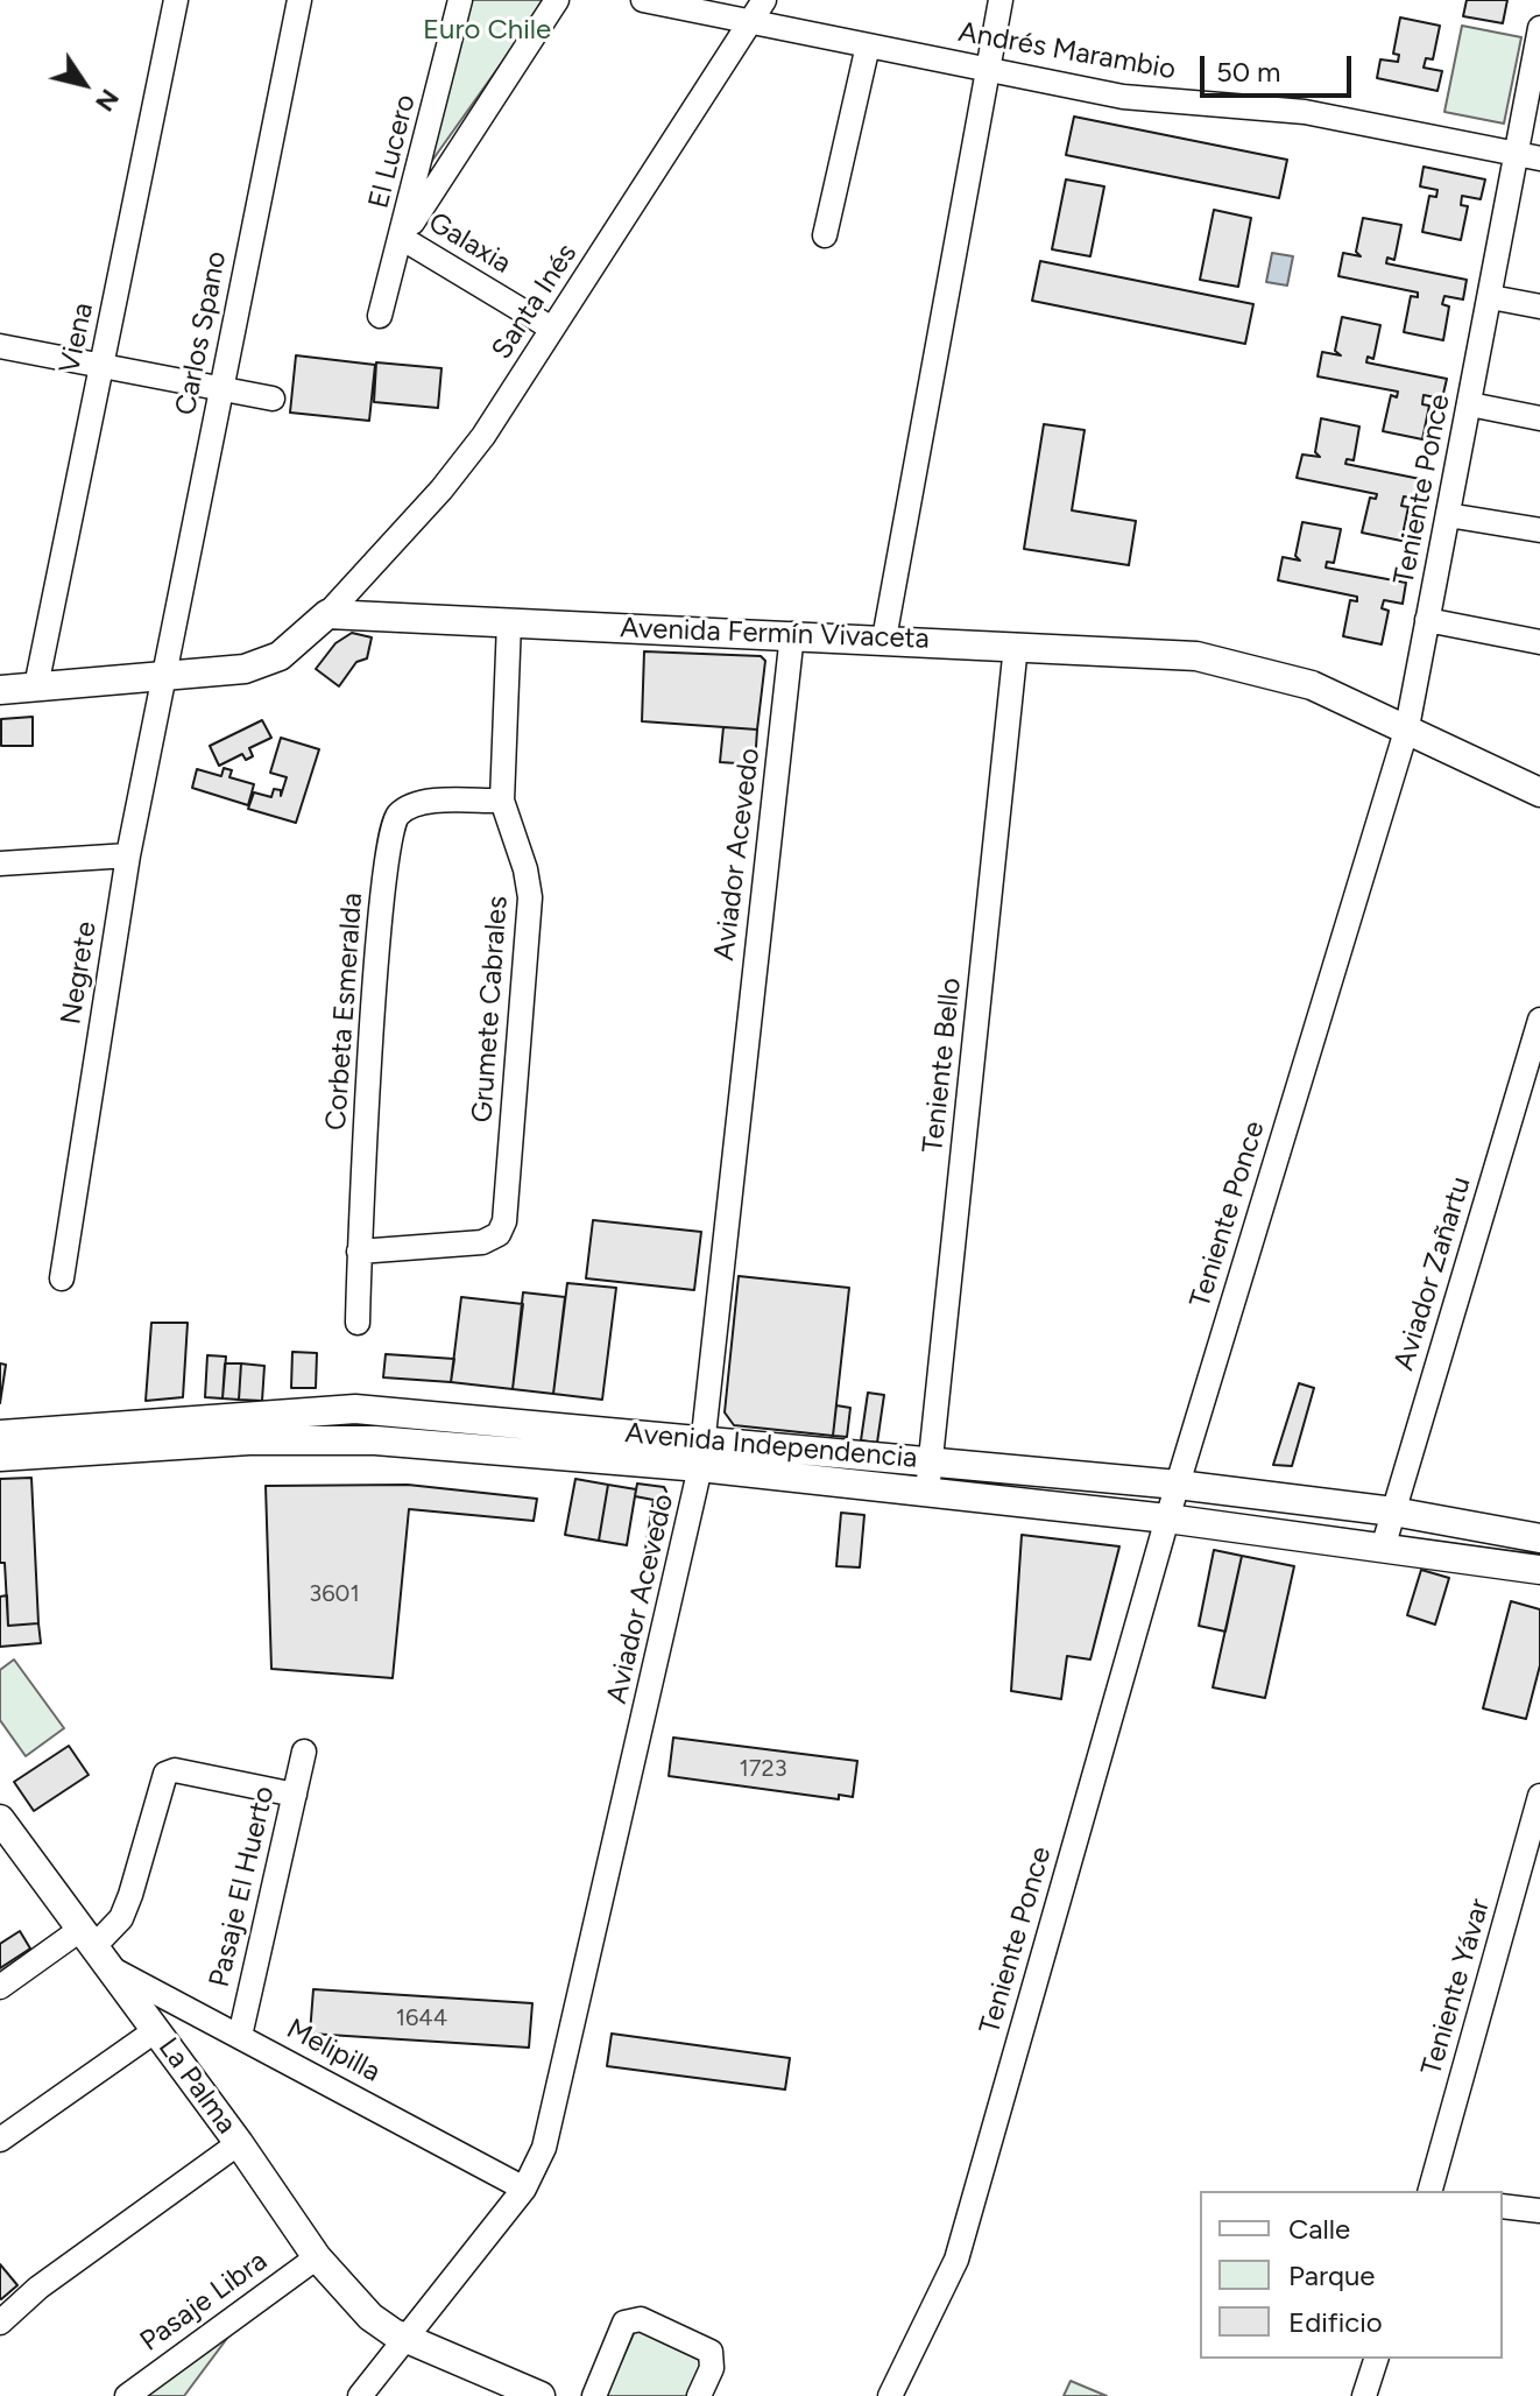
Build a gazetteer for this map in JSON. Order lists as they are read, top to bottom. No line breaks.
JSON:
{"streets":{"main road":["Avenida Fermín Vivaceta","Avenida Independencia","La Palma"],"street":["Andrés Marambio","El Lucero","Galaxia","Santa Inés","Carlos Spano","Viena","Teniente Ponce","Aviador Acevedo","Negrete","Grumete Cabrales","Corbeta Esmeralda","Teniente Bello","Aviador Zañartu","Pasaje El Huerto","Teniente Yávar","Melipilla","Pasaje Libra"]},"crossings":[["Andrés Marambio","Santa Inés"],["Andrés Marambio","Teniente Ponce"],["El Lucero","Galaxia"],["Galaxia","Santa Inés"],["Santa Inés","Avenida Fermín Vivaceta"],["Carlos Spano","Negrete"],["Teniente Ponce","Avenida Fermín Vivaceta"],["Teniente Ponce","Avenida Independencia"],["Avenida Fermín Vivaceta","Aviador Acevedo"],["Avenida Fermín Vivaceta","Grumete Cabrales"],["Avenida Fermín Vivaceta","Teniente Bello"],["Aviador Acevedo","Avenida Independencia"],["Aviador Acevedo","Melipilla"],["Aviador Acevedo","La Palma"],["Grumete Cabrales","Corbeta Esmeralda"],["Teniente Bello","Avenida Independencia"],["Aviador Zañartu","Avenida Independencia"],["Pasaje El Huerto","Melipilla"],["Melipilla","La Palma"],["La Palma","Pasaje Libra"]],"parks":["Euro Chile"],"house_numbers":["3601","1723","1644"],"legend":["Calle","Parque","Edificio"],"scale_bar":"50 m","north":"bottom right"}
